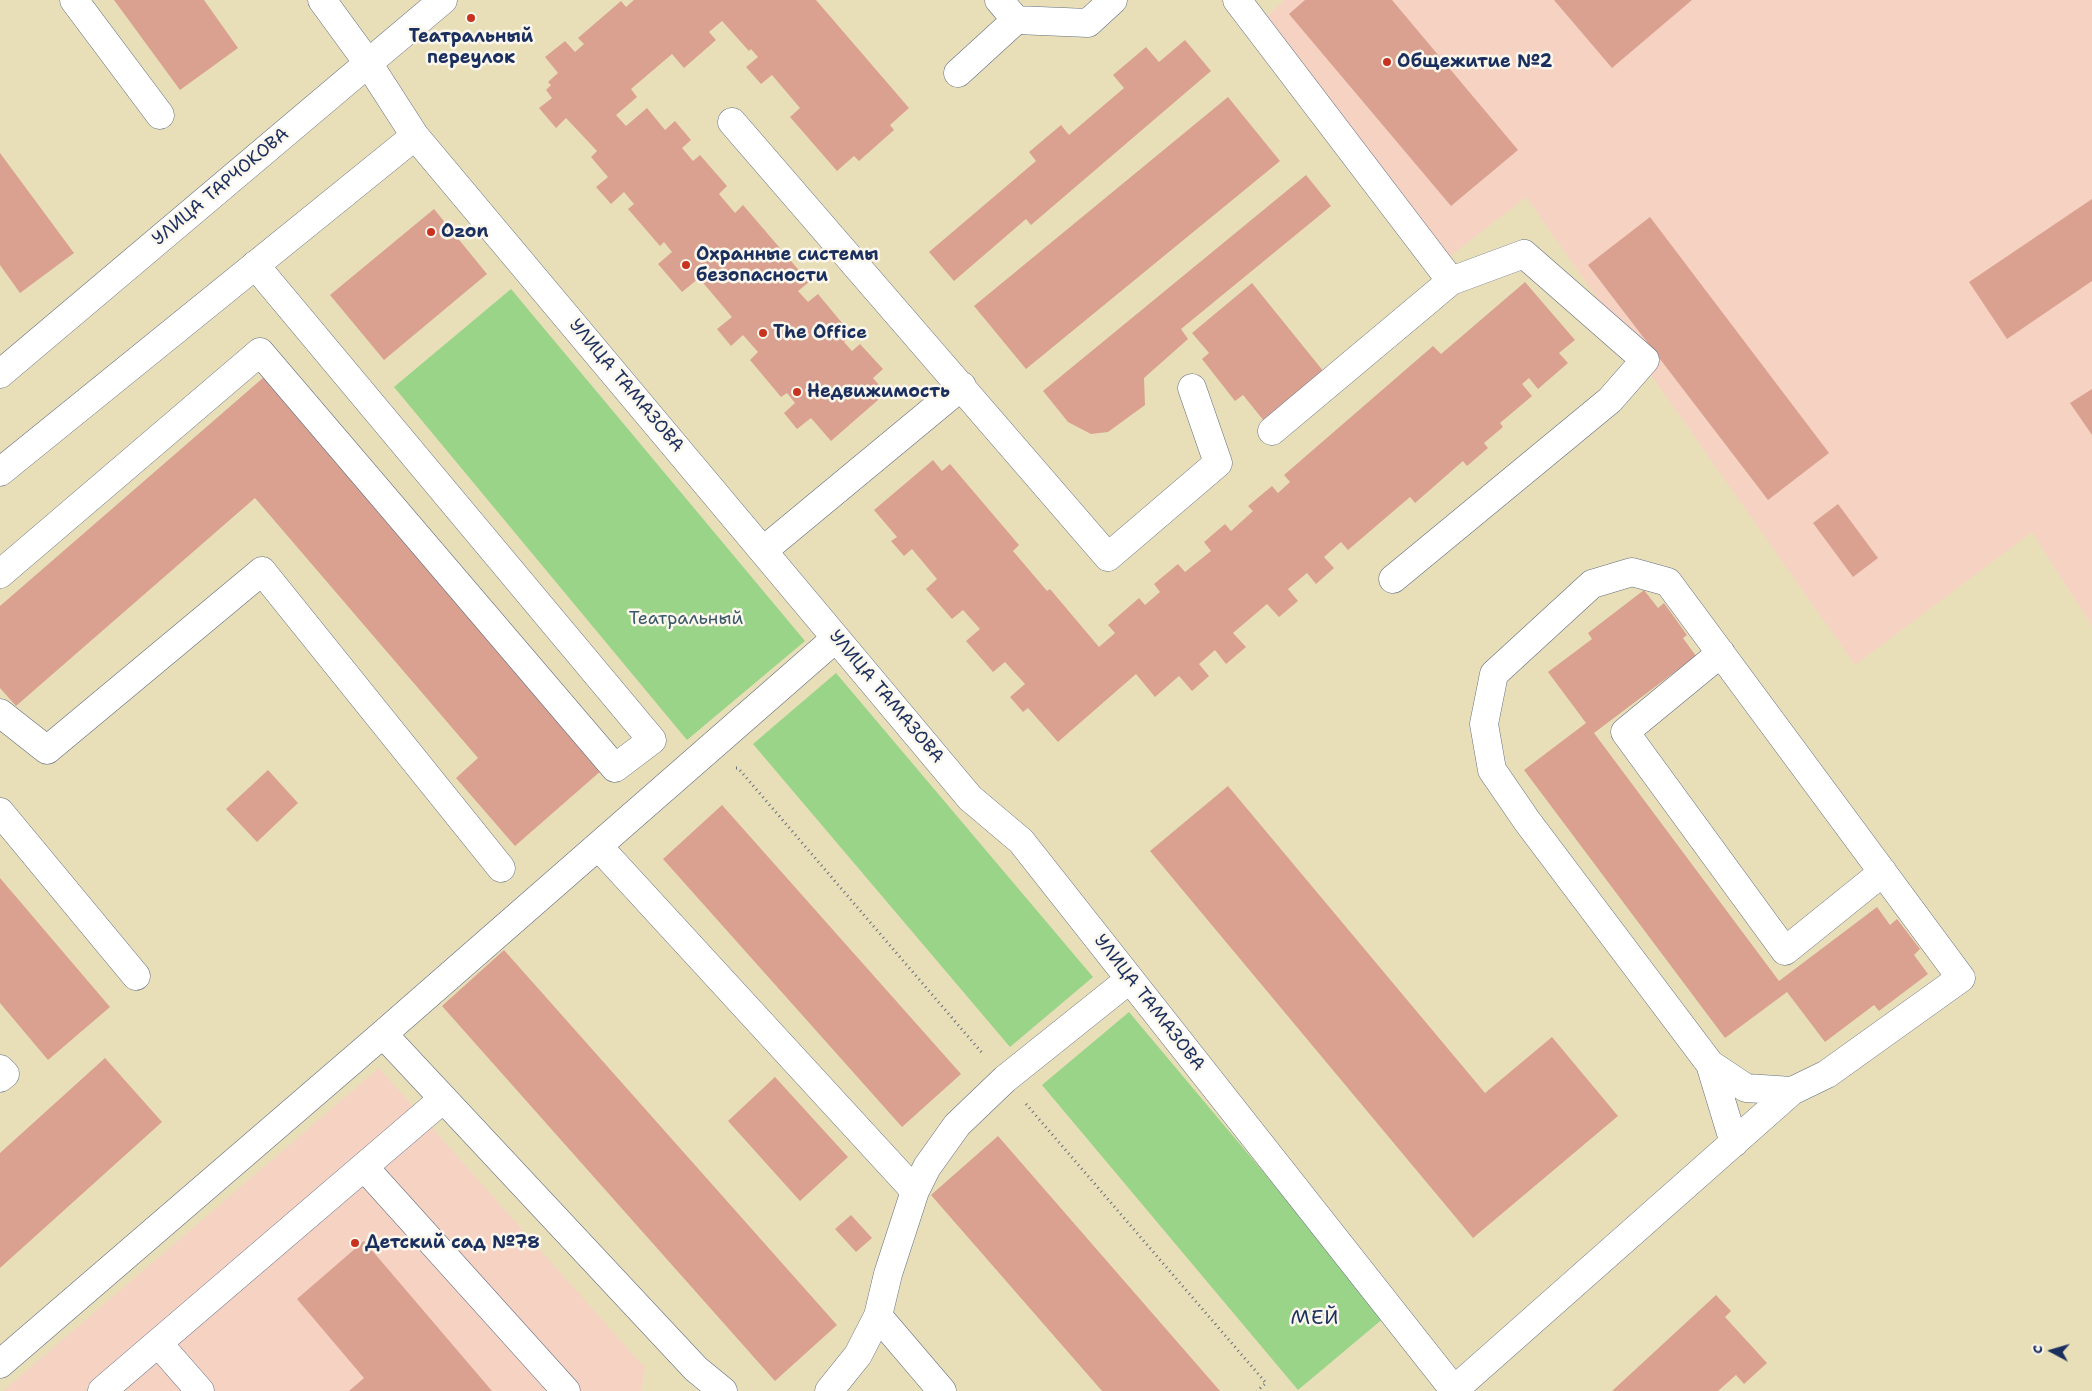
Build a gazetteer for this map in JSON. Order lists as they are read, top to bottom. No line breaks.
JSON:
{"streets":{"street":["УЛИЦА ТАРЧОКОВА","УЛИЦА ТАМАЗОВА"]},"crossings":[["УЛИЦА ТАРЧОКОВА","УЛИЦА ТАМАЗОВА"]],"districts":["МЕЙ"],"parks":["Театральный"],"places":["Театральный переулок","Общежитие №2","Ozon","Охранные системы безопасности","The Office","Недвижимость","Детский сад №78"],"north":"left"}
